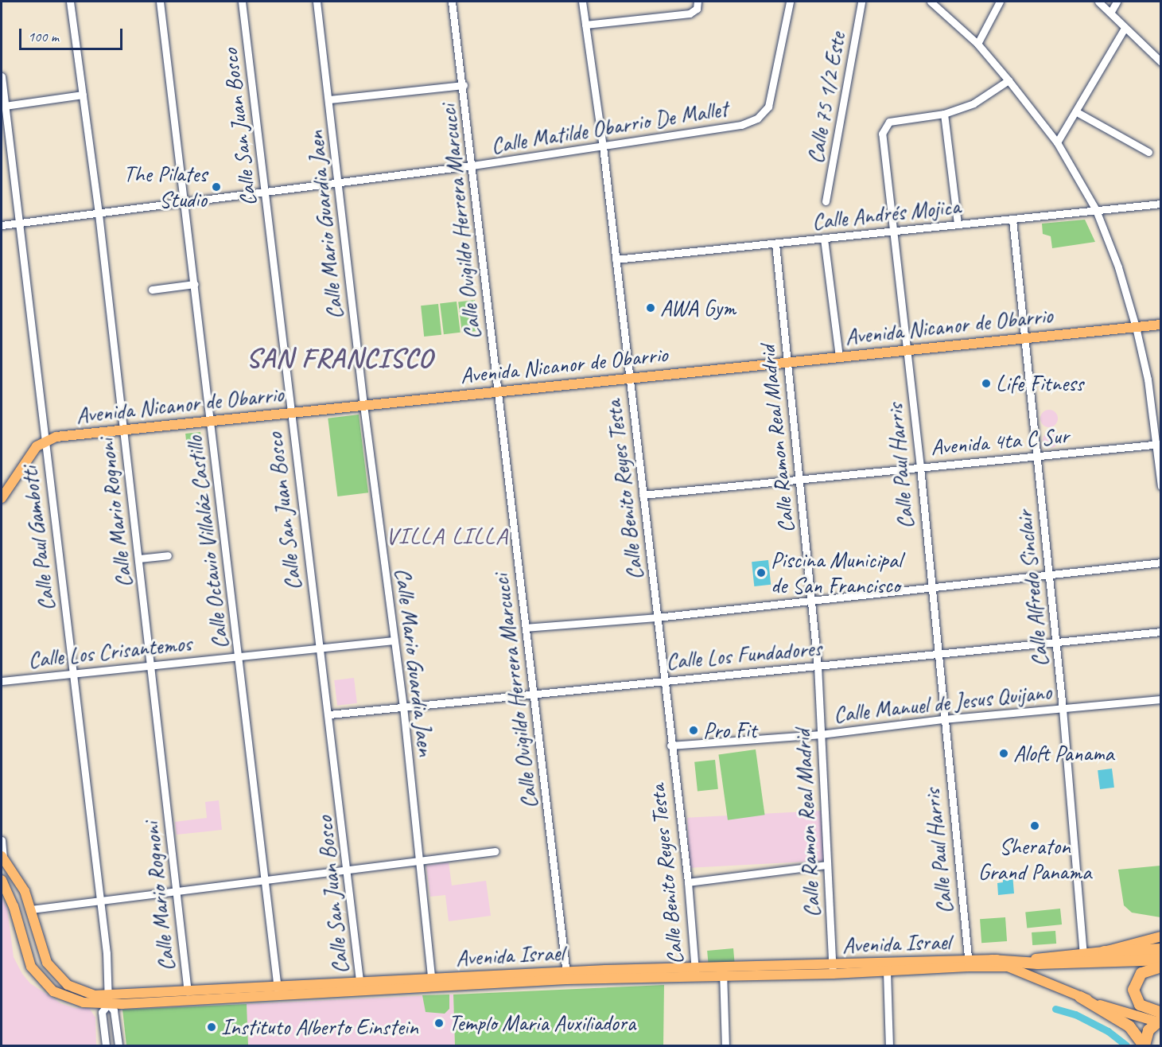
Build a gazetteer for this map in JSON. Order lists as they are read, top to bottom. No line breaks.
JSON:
{"streets":{"main road":["Avenida Nicanor de Obarrio","Avenida Israel"],"street":["Calle 75 1/2 Este","Calle San Juan Bosco","Calle Matilde Obarrio De Mallet","Calle Andrés Mojica","Calle Ovigildo Herrera Marcucci","Calle Mario Guardia Jaen","Calle Ramon Real Madrid","Avenida 4ta C Sur","Calle Paul Harris","Calle Benito Reyes Testa","Calle Mario Rognoni","Calle Paul Gambotti","Calle Octavio Villaláz Castillo","Calle Alfredo Sinclair","Calle Los Crisantemos","Calle Los Fundadores","Calle Manuel de Jesus Quijano"]},"crossings":[["Calle San Juan Bosco","Calle Matilde Obarrio De Mallet"],["Calle San Juan Bosco","Avenida Nicanor de Obarrio"],["Calle San Juan Bosco","Calle Los Crisantemos"],["Calle San Juan Bosco","Calle Los Fundadores"],["Calle San Juan Bosco","Avenida Israel"],["Calle Matilde Obarrio De Mallet","Calle Ovigildo Herrera Marcucci"],["Calle Matilde Obarrio De Mallet","Calle Mario Guardia Jaen"],["Calle Matilde Obarrio De Mallet","Calle Benito Reyes Testa"],["Calle Matilde Obarrio De Mallet","Calle Mario Rognoni"],["Calle Matilde Obarrio De Mallet","Calle Paul Gambotti"],["Calle Matilde Obarrio De Mallet","Calle Octavio Villaláz Castillo"],["Calle Andrés Mojica","Calle Ramon Real Madrid"],["Calle Andrés Mojica","Calle Paul Harris"],["Calle Andrés Mojica","Calle Benito Reyes Testa"],["Calle Andrés Mojica","Calle Alfredo Sinclair"],["Calle Ovigildo Herrera Marcucci","Avenida Nicanor de Obarrio"],["Calle Ovigildo Herrera Marcucci","Calle Los Fundadores"],["Calle Ovigildo Herrera Marcucci","Avenida Israel"],["Calle Mario Guardia Jaen","Avenida Nicanor de Obarrio"],["Calle Mario Guardia Jaen","Calle Los Crisantemos"],["Calle Mario Guardia Jaen","Calle Los Fundadores"],["Calle Mario Guardia Jaen","Avenida Israel"],["Avenida Nicanor de Obarrio","Calle Ramon Real Madrid"],["Avenida Nicanor de Obarrio","Calle Paul Harris"],["Avenida Nicanor de Obarrio","Calle Benito Reyes Testa"],["Avenida Nicanor de Obarrio","Calle Mario Rognoni"],["Avenida Nicanor de Obarrio","Calle Paul Gambotti"],["Avenida Nicanor de Obarrio","Calle Octavio Villaláz Castillo"],["Avenida Nicanor de Obarrio","Calle Alfredo Sinclair"],["Calle Ramon Real Madrid","Avenida 4ta C Sur"],["Calle Ramon Real Madrid","Calle Los Fundadores"],["Calle Ramon Real Madrid","Calle Manuel de Jesus Quijano"],["Calle Ramon Real Madrid","Avenida Israel"],["Avenida 4ta C Sur","Calle Paul Harris"],["Avenida 4ta C Sur","Calle Benito Reyes Testa"],["Avenida 4ta C Sur","Calle Alfredo Sinclair"],["Calle Paul Harris","Calle Los Fundadores"],["Calle Paul Harris","Calle Manuel de Jesus Quijano"],["Calle Paul Harris","Avenida Israel"],["Calle Benito Reyes Testa","Calle Los Fundadores"],["Calle Benito Reyes Testa","Calle Manuel de Jesus Quijano"],["Calle Benito Reyes Testa","Avenida Israel"],["Calle Mario Rognoni","Calle Los Crisantemos"],["Calle Mario Rognoni","Avenida Israel"],["Calle Paul Gambotti","Calle Los Crisantemos"],["Calle Paul Gambotti","Avenida Israel"],["Calle Octavio Villaláz Castillo","Calle Los Crisantemos"],["Calle Octavio Villaláz Castillo","Avenida Israel"],["Calle Alfredo Sinclair","Calle Los Fundadores"],["Calle Alfredo Sinclair","Calle Manuel de Jesus Quijano"],["Calle Alfredo Sinclair","Avenida Israel"]],"districts":["SAN FRANCISCO","VILLA LILLA"],"places":["The Pilates Studio","AWA Gym","Life Fitness","Piscina Municipal de San Francisco","Pro Fit","Aloft Panama","Sheraton Grand Panama","Templo Maria Auxiliadora","Instituto Alberto Einstein"],"scale_bar":"100 m"}
